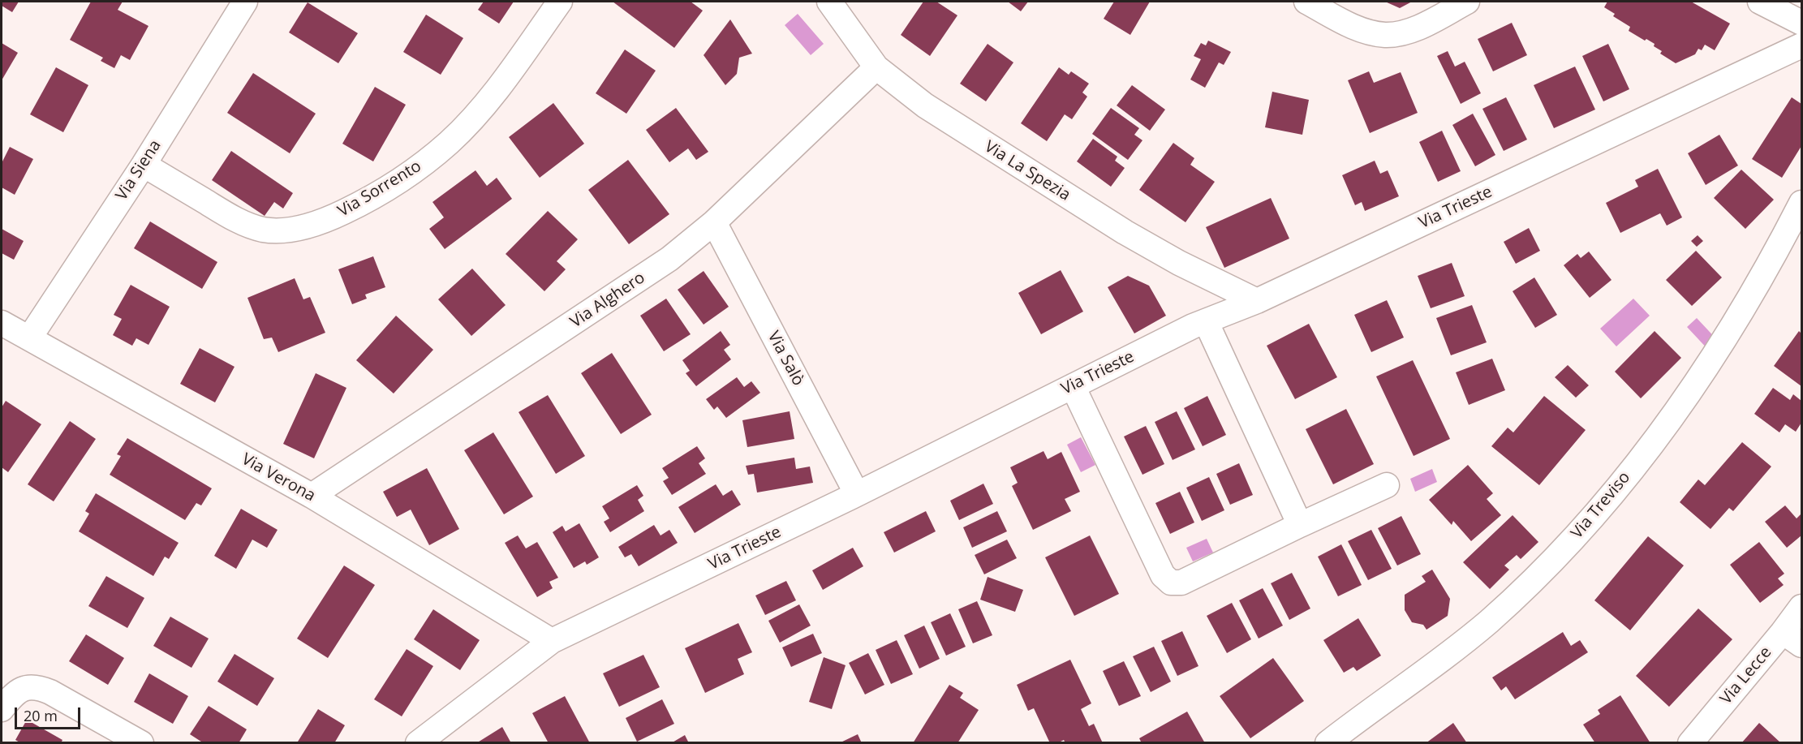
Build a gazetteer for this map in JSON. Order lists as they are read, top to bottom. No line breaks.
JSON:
{"streets":{"street":["Via Siena","Via La Spezia","Via Sorrento","Via Trieste","Via Alghero","Via Salò","Via Verona","Via Treviso","Via Lecce"]},"crossings":[["Via Siena","Via Sorrento"],["Via Siena","Via Verona"],["Via La Spezia","Via Trieste"],["Via La Spezia","Via Alghero"],["Via Trieste","Via Salò"],["Via Trieste","Via Verona"],["Via Alghero","Via Salò"],["Via Alghero","Via Verona"]],"scale_bar":"20 m"}
